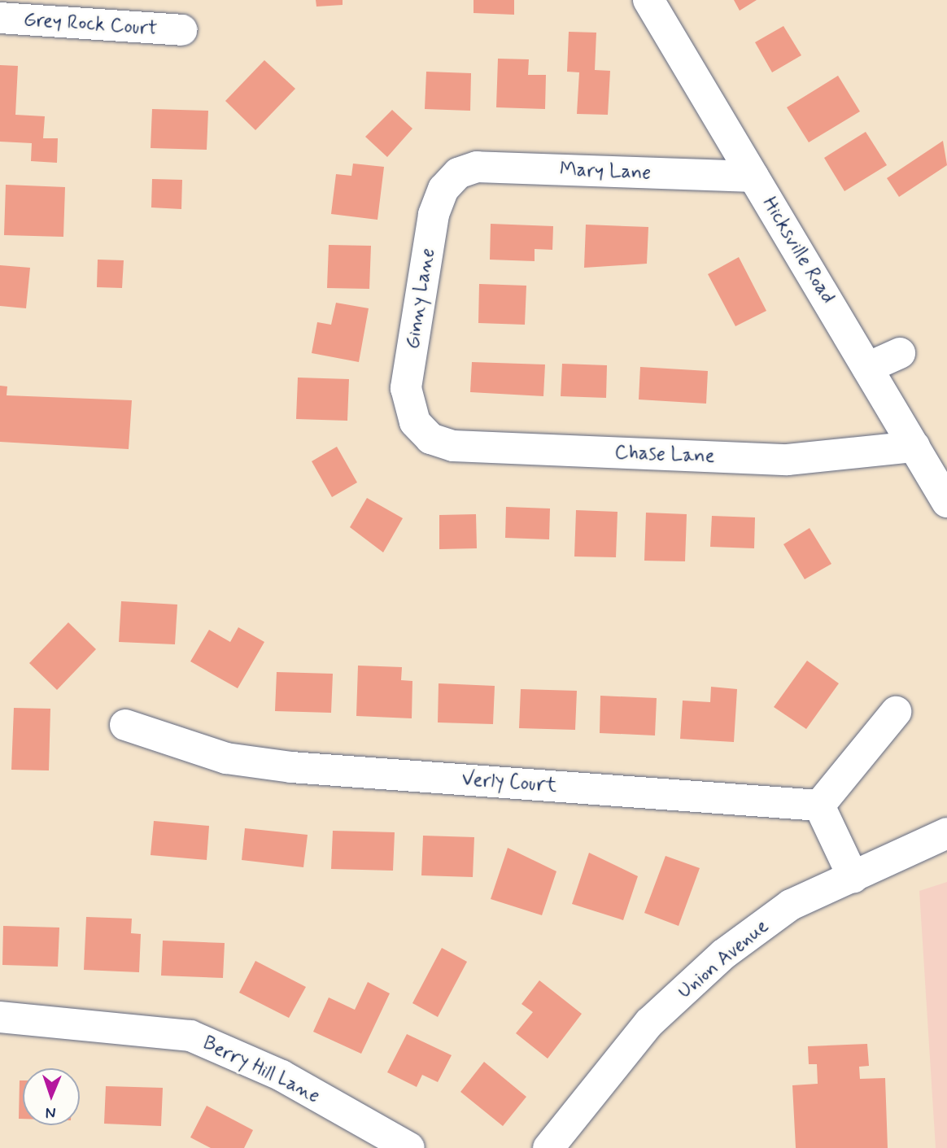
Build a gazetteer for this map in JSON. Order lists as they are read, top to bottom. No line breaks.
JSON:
{"streets":{"street":["Grey Rock Court","Mary Lane","Hicksville Road","Ginny Lane","Chase Lane","Verly Court","Union Avenue","Berry Hill Lane"]},"crossings":[["Mary Lane","Hicksville Road"],["Mary Lane","Ginny Lane"],["Hicksville Road","Chase Lane"],["Ginny Lane","Chase Lane"]],"north":"bottom"}
